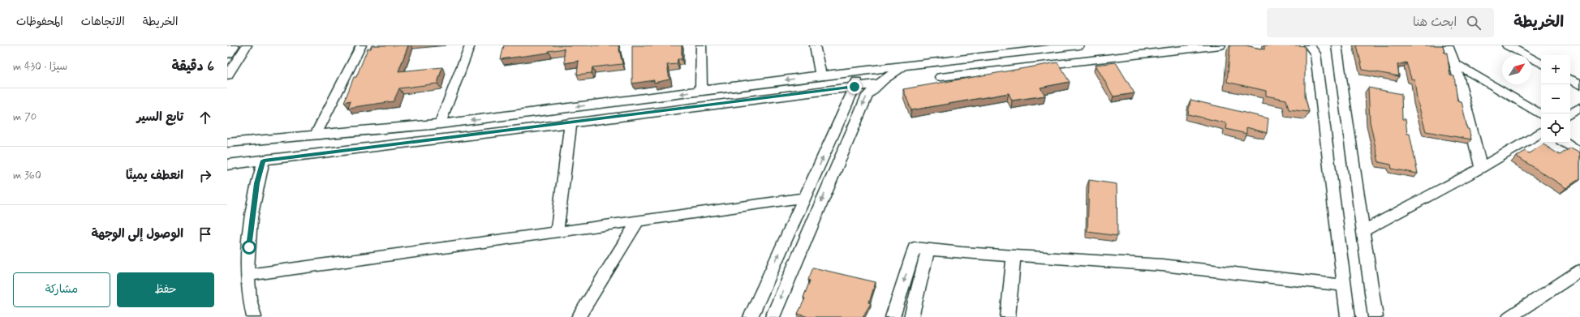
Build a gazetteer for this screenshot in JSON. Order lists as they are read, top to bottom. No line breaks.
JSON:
{"north":"top right","page":{"header":"الخريطة","search":"ابحث هنا","nav":["الخريطة","الاتجاهات","المحفوظات"],"heading":["6 دقيقة","سيرًا · 430 m"],"map_buttons":["+","−"],"list":[["تابع السير","70 m"],["انعطف يمينًا","360 m"],"الوصول إلى الوجهة"],"buttons":["حفظ","مشاركة"]}}
